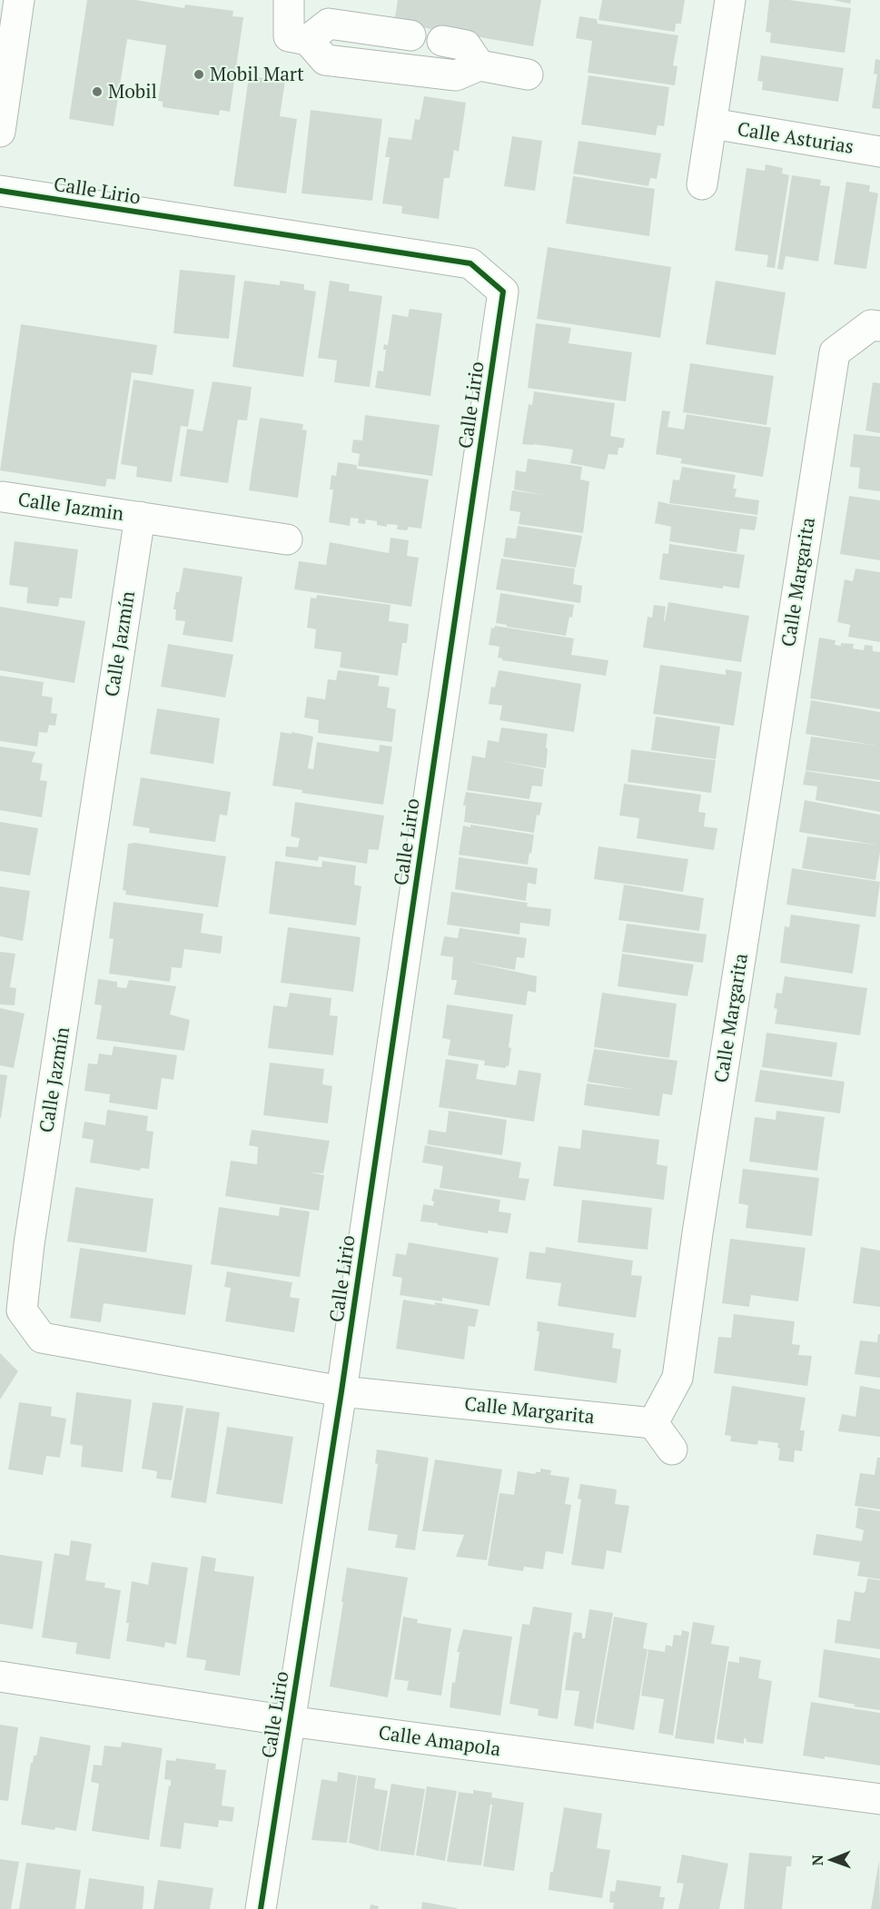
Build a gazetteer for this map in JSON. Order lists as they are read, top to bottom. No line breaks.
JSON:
{"streets":{"street":["Calle Asturias","Calle Lirio","Calle Jazmin","Calle Margarita","Calle Jazmín","Calle Amapola"]},"crossings":[["Calle Lirio","Calle Margarita"],["Calle Lirio","Calle Jazmín"],["Calle Lirio","Calle Amapola"],["Calle Jazmin","Calle Jazmín"],["Calle Margarita","Calle Jazmín"]],"places":["Mobil Mart","Mobil"],"north":"left"}
